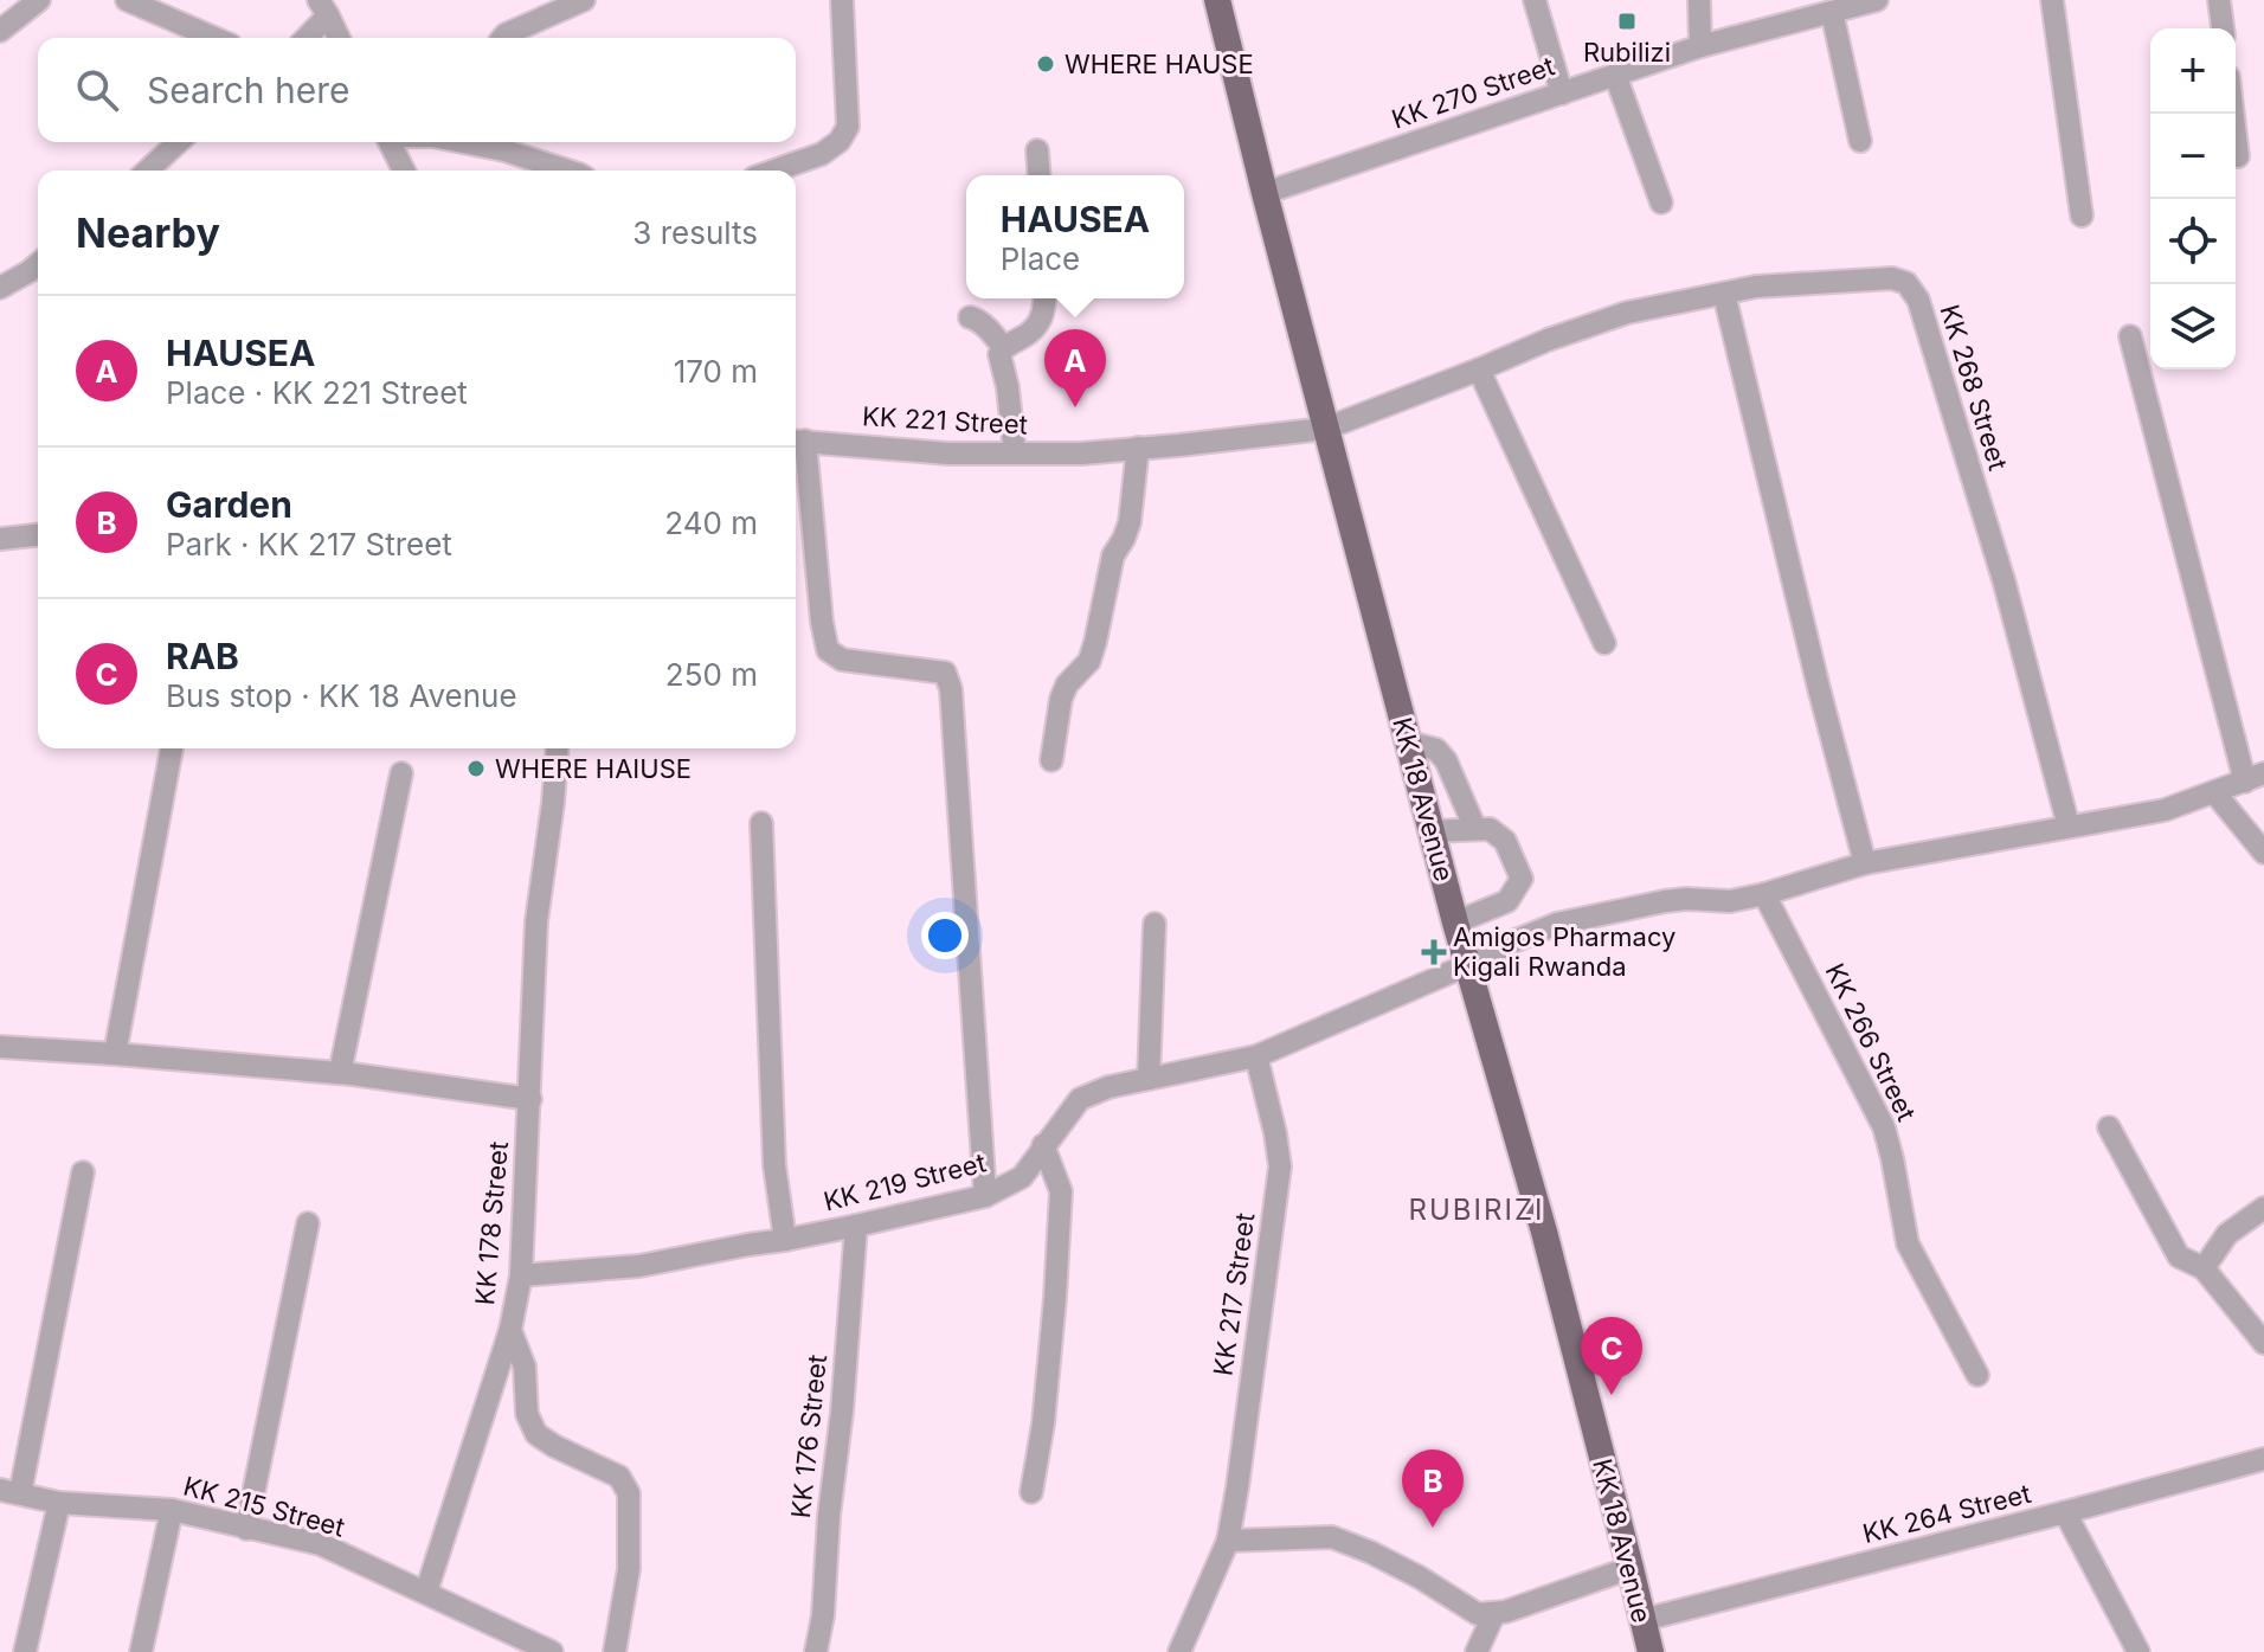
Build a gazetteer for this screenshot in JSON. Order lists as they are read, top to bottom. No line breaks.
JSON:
{"streets":{"main road":["KK 18 Avenue"],"street":["KK 270 Street","KK 268 Street","KK 221 Street","KK 266 Street","KK 219 Street","KK 178 Street","KK 217 Street","KK 176 Street","KK 215 Street","KK 264 Street"]},"crossings":[["KK 270 Street","KK 18 Avenue"],["KK 268 Street","KK 221 Street"],["KK 268 Street","KK 18 Avenue"],["KK 221 Street","KK 18 Avenue"],["KK 18 Avenue","KK 219 Street"],["KK 18 Avenue","KK 264 Street"],["KK 219 Street","KK 178 Street"],["KK 219 Street","KK 217 Street"],["KK 219 Street","KK 176 Street"]],"districts":["RUBIRIZI"],"places":{"transit":["Rubilizi"],"other":["WHERE HAUSE","WHERE HAIUSE"],"health":["Amigos Pharmacy Kigali Rwanda"]},"page":{"map_buttons":["+","−"],"search":"Search here","heading":["Nearby","3 results"],"popup":["HAUSEA","Place"],"list":[{"mark":"A","name":"HAUSEA","note":"Place · KK 221 Street","value":"170 m"},{"mark":"B","name":"Garden","note":"Park · KK 217 Street","value":"240 m"},{"mark":"C","name":"RAB","note":"Bus stop · KK 18 Avenue","value":"250 m"}],"pins":["A","C","B"]}}
